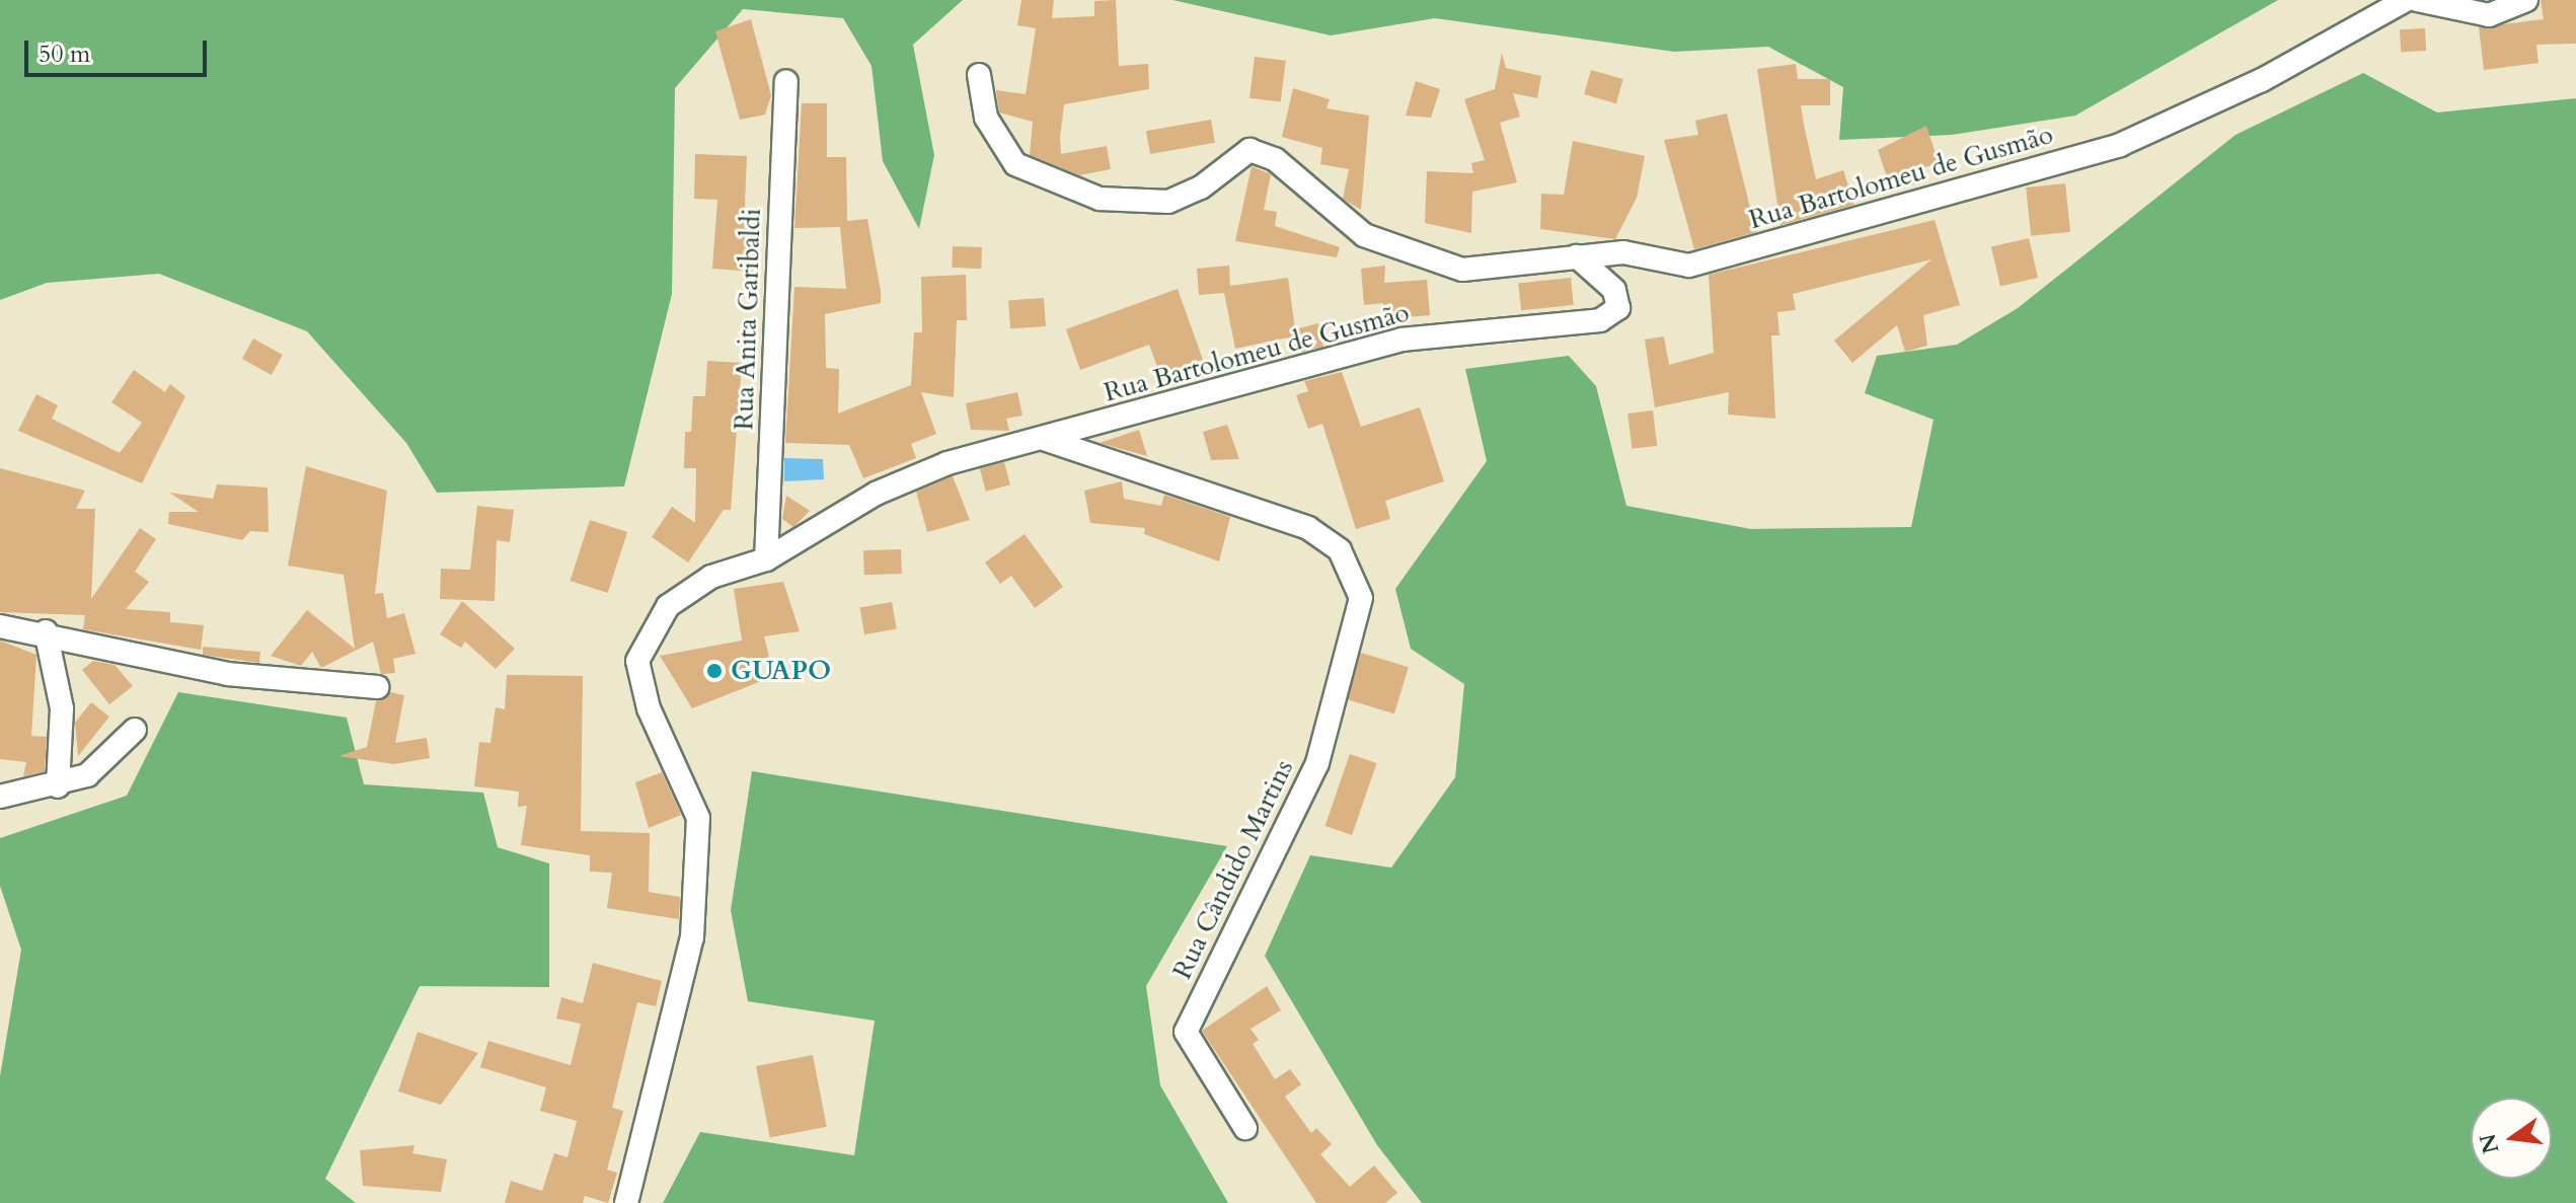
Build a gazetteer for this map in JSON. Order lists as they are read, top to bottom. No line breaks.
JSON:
{"streets":{"street":["Rua Bartolomeu de Gusmão","Rua Anita Garibaldi","Rua Cândido Martins"]},"crossings":[["Rua Bartolomeu de Gusmão","Rua Anita Garibaldi"],["Rua Bartolomeu de Gusmão","Rua Cândido Martins"]],"places":["GUAPO"],"scale_bar":"50 m","north":"left"}
